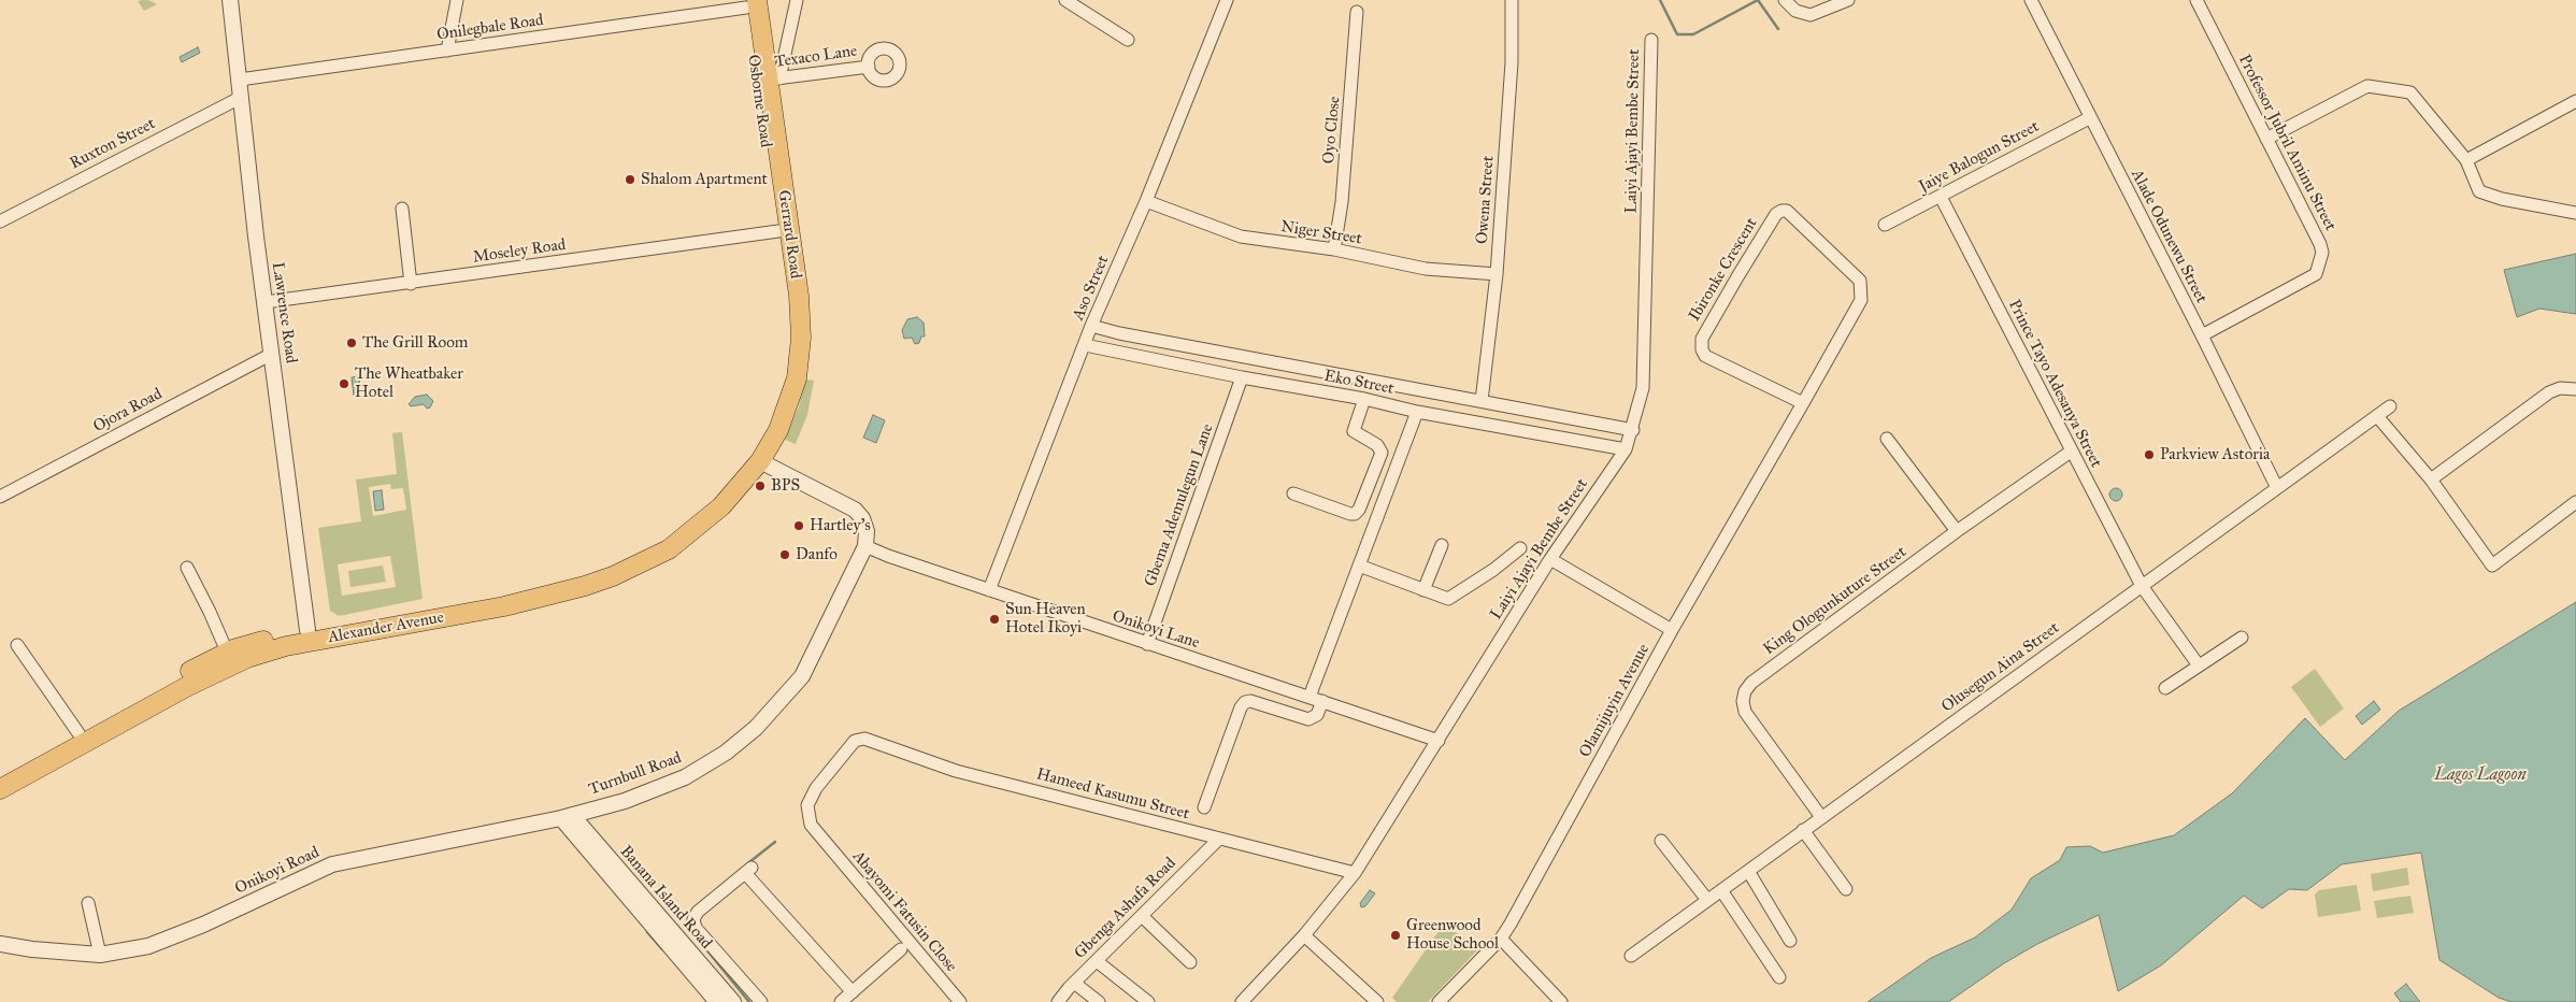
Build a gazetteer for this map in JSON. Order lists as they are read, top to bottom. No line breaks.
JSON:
{"streets":{"main road":["Osborne Road","Gerrard Road","Alexander Avenue"],"street":["Onilegbale Road","Texaco Lane","Oyo Close","Laiyi Ajayi Bembe Street","Professor Jubril Aminu Street","Ruxton Street","Jaiye Balogun Street","Owena Street","Niger Street","Alade Odunewu Street","Moseley Road","Ibironke Crescent","Aso Street","Lawrence Road","Eko Street","Prince Tayo Adesanya Street","Ojora Road","Gbema Ademulegun Lane","King Ologunkuture Street","Onikoyi Lane","Olusegun Aina Street","Olamijuyin Avenue","Turnbull Road","Hameed Kasumu Street","Onikoyi Road","Banana Island Road","Gbenga Ashafa Road","Abayomi Fatusin Close"]},"crossings":[["Onilegbale Road","Osborne Road"],["Onilegbale Road","Gerrard Road"],["Onilegbale Road","Lawrence Road"],["Texaco Lane","Gerrard Road"],["Osborne Road","Gerrard Road"],["Osborne Road","Moseley Road"],["Osborne Road","Alexander Avenue"],["Oyo Close","Niger Street"],["Laiyi Ajayi Bembe Street","Eko Street"],["Laiyi Ajayi Bembe Street","Onikoyi Lane"],["Laiyi Ajayi Bembe Street","Hameed Kasumu Street"],["Professor Jubril Aminu Street","Alade Odunewu Street"],["Ruxton Street","Lawrence Road"],["Jaiye Balogun Street","Alade Odunewu Street"],["Jaiye Balogun Street","Prince Tayo Adesanya Street"],["Owena Street","Niger Street"],["Owena Street","Eko Street"],["Niger Street","Aso Street"],["Gerrard Road","Alexander Avenue"],["Alade Odunewu Street","Olusegun Aina Street"],["Moseley Road","Lawrence Road"],["Ibironke Crescent","Olamijuyin Avenue"],["Aso Street","Eko Street"],["Aso Street","Onikoyi Lane"],["Lawrence Road","Ojora Road"],["Lawrence Road","Alexander Avenue"],["Eko Street","Gbema Ademulegun Lane"],["Prince Tayo Adesanya Street","King Ologunkuture Street"],["Prince Tayo Adesanya Street","Olusegun Aina Street"],["Gbema Ademulegun Lane","Onikoyi Lane"],["King Ologunkuture Street","Olusegun Aina Street"],["Onikoyi Lane","Turnbull Road"],["Turnbull Road","Onikoyi Road"],["Turnbull Road","Banana Island Road"],["Hameed Kasumu Street","Gbenga Ashafa Road"],["Hameed Kasumu Street","Abayomi Fatusin Close"],["Onikoyi Road","Banana Island Road"]],"water":["Lagos Lagoon"],"places":["Shalom Apartment","The Grill Room","The Wheatbaker Hotel","Parkview Astoria","BPS","Hartley's","Danfo","Sun Heaven Hotel Ikoyi","Greenwood House School"]}
